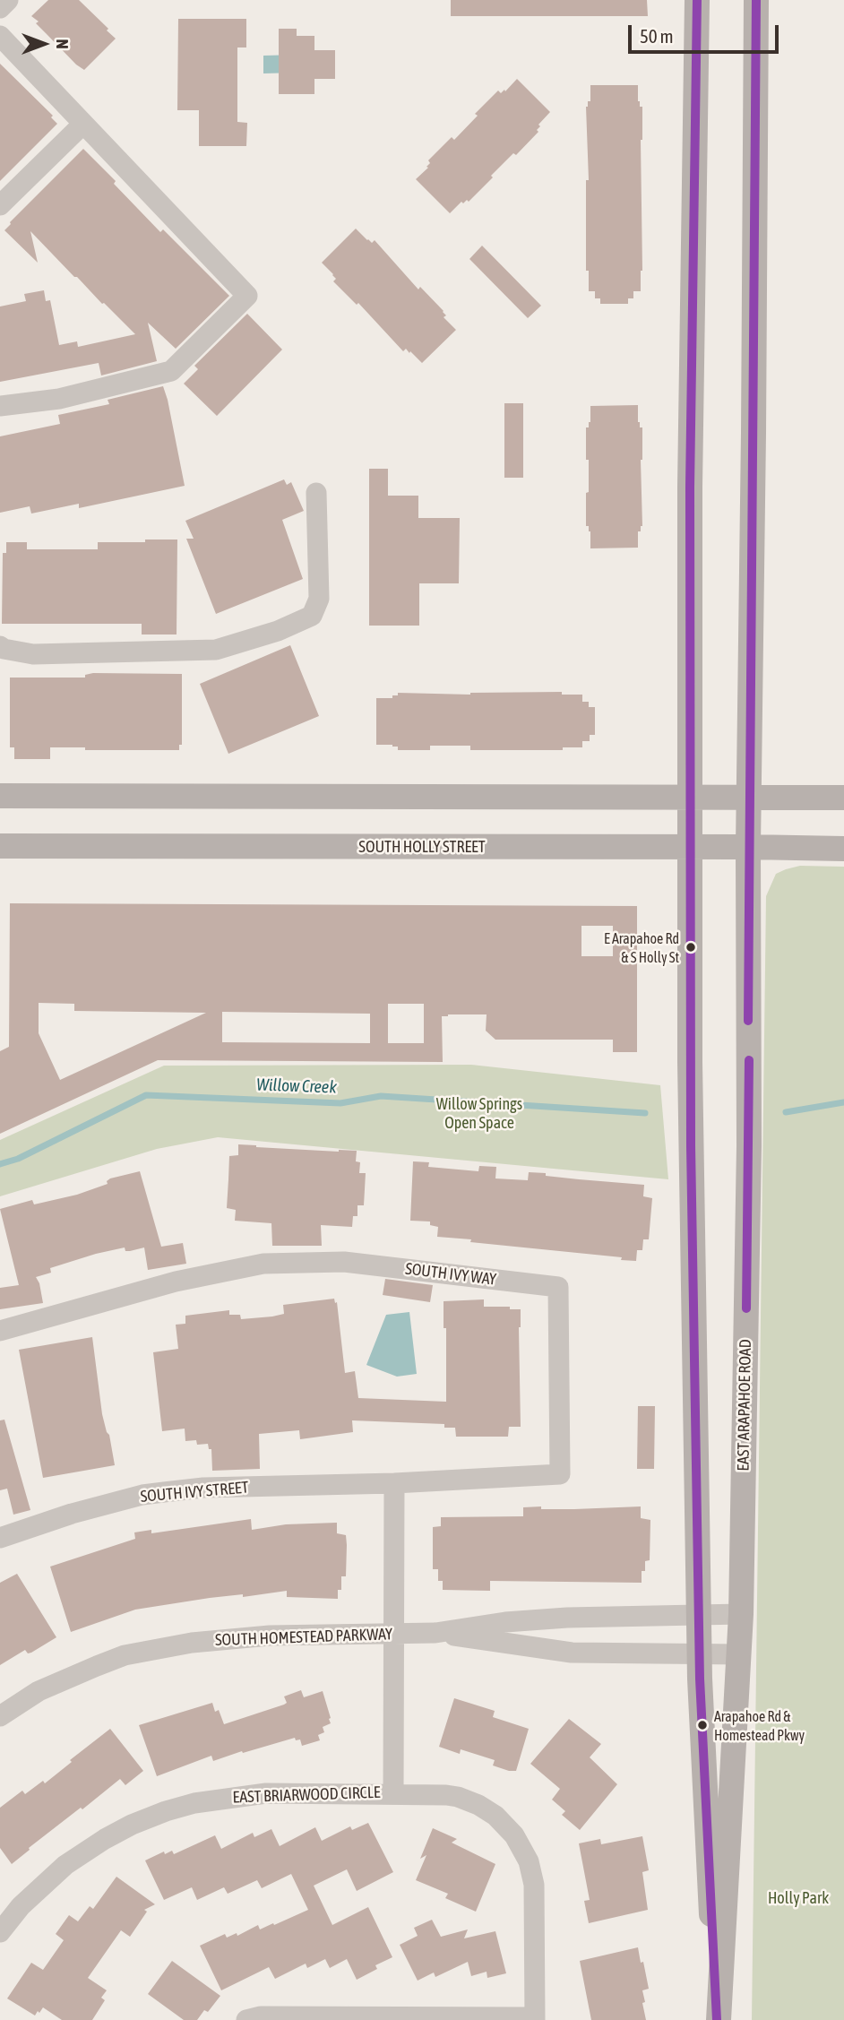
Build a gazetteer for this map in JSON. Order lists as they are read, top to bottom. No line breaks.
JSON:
{"streets":{"main road":["SOUTH HOLLY STREET","EAST ARAPAHOE ROAD"],"street":["SOUTH IVY WAY","SOUTH IVY STREET","SOUTH HOMESTEAD PARKWAY","EAST BRIARWOOD CIRCLE"]},"crossings":[["SOUTH HOLLY STREET","EAST ARAPAHOE ROAD"],["SOUTH IVY WAY","SOUTH IVY STREET"],["EAST ARAPAHOE ROAD","SOUTH HOMESTEAD PARKWAY"]],"water":["Willow Creek"],"parks":["Willow Springs Open Space","Holly Park"],"places":["E Arapahoe Rd & S Holly St","Arapahoe Rd & Homestead Pkwy"],"scale_bar":"50 m","north":"right"}
